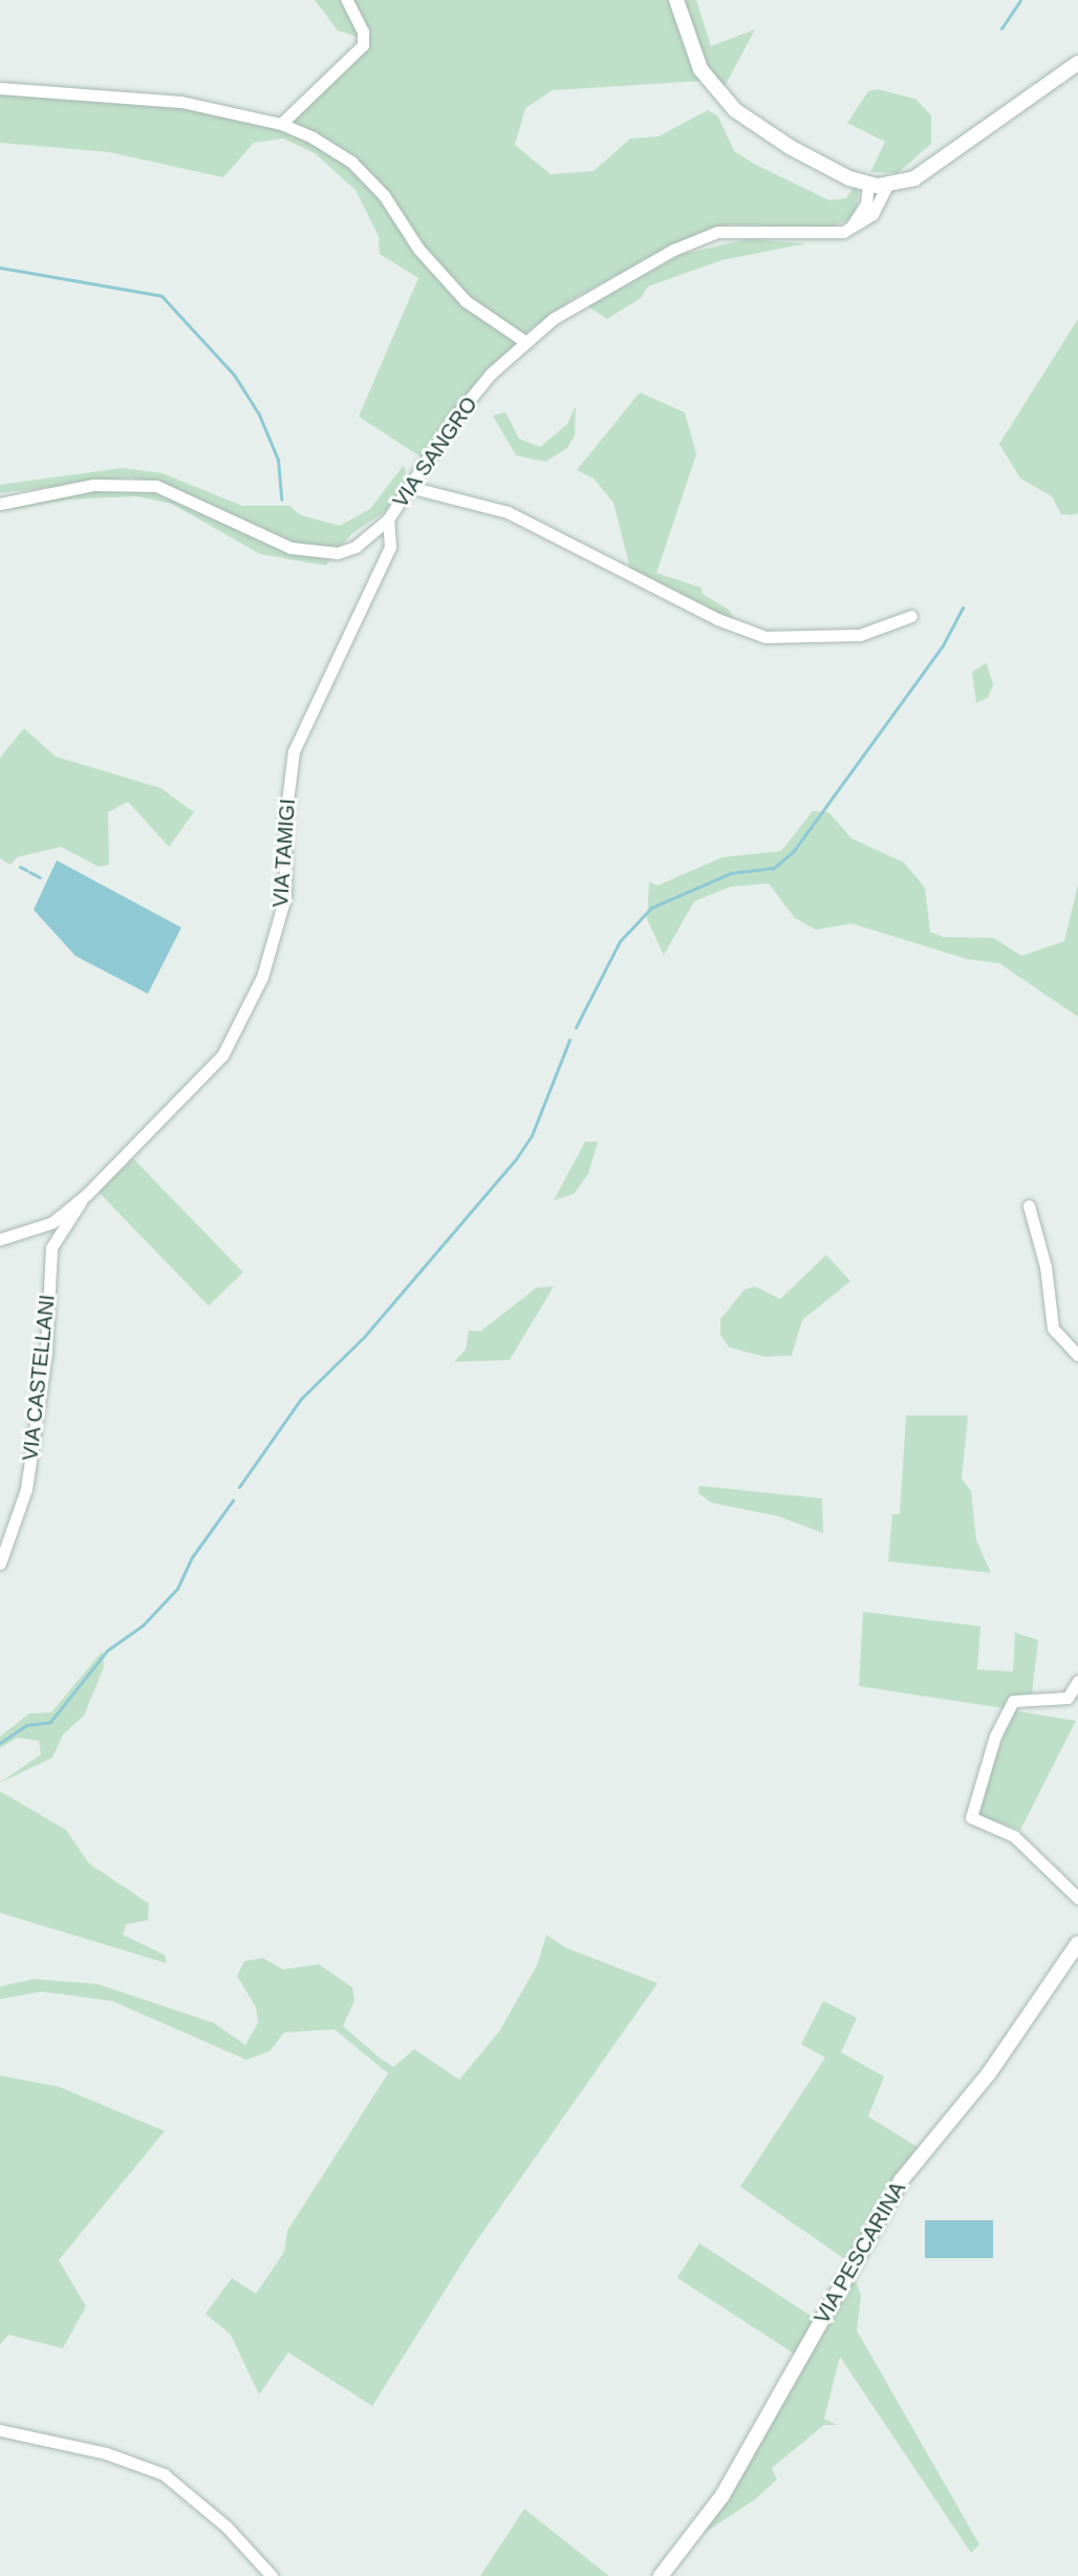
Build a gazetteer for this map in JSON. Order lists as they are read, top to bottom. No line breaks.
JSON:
{"streets":{"street":["VIA SANGRO","VIA TAMIGI","VIA CASTELLANI","VIA PESCARINA"]},"crossings":[["VIA SANGRO","VIA TAMIGI"],["VIA TAMIGI","VIA CASTELLANI"]]}
